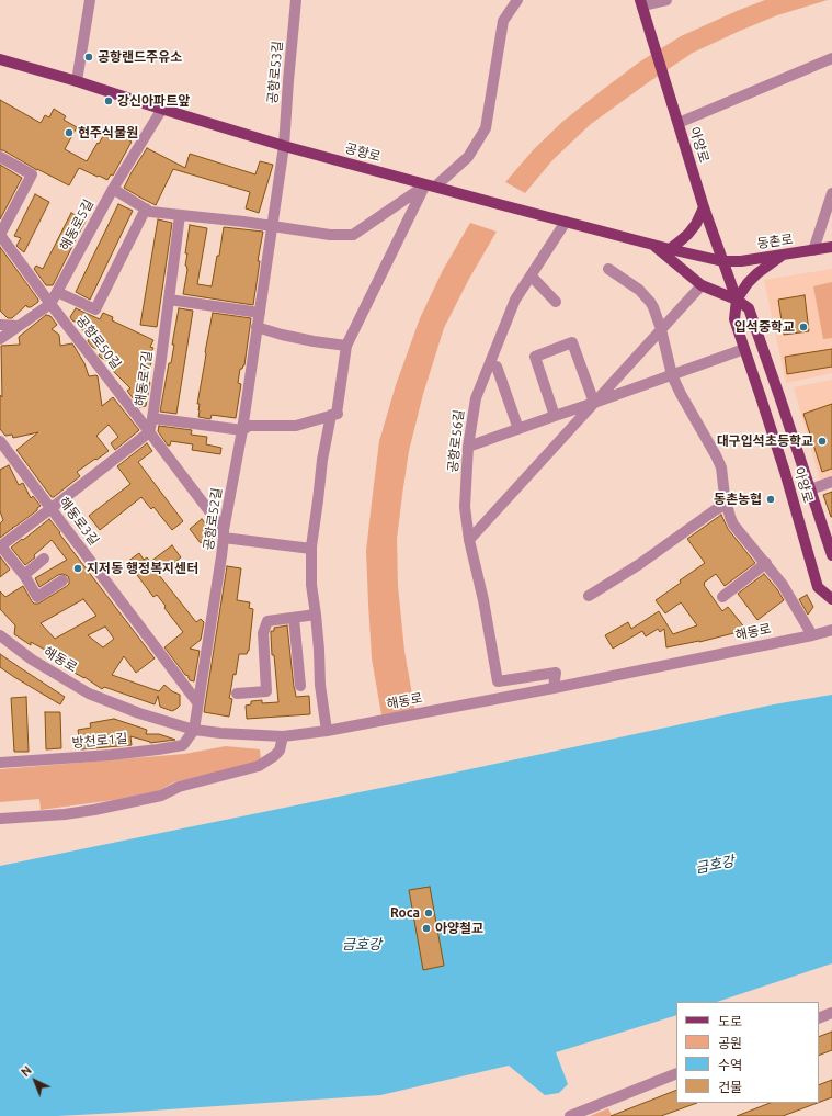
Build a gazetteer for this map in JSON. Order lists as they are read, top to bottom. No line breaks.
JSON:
{"streets":{"main road":["아양로","공항로","동촌로"],"street":["공항로53길","해동로5길","공항로50길","해동로7길","공항로56길","공항로52길","해동로3길","해동로","방천로1길"]},"crossings":[["공항로53길","공항로"],["공항로53길","공항로52길"],["아양로","공항로"],["아양로","동촌로"],["공항로","해동로5길"],["공항로","동촌로"],["공항로","공항로56길"],["공항로","공항로52길"],["해동로5길","공항로50길"],["공항로50길","해동로7길"],["공항로50길","공항로52길"],["공항로56길","해동로"],["공항로52길","해동로3길"],["공항로52길","해동로"],["공항로52길","방천로1길"],["해동로","방천로1길"]],"water":["금호강"],"places":["공항랜드주유소","강신아파트앞","현주식물원","입석중학교","대구입석초등학교","동촌농협","지저동 행정복지센터","Roca","아양철교"],"legend":["도로","공원","수역","건물"],"north":"top left"}
